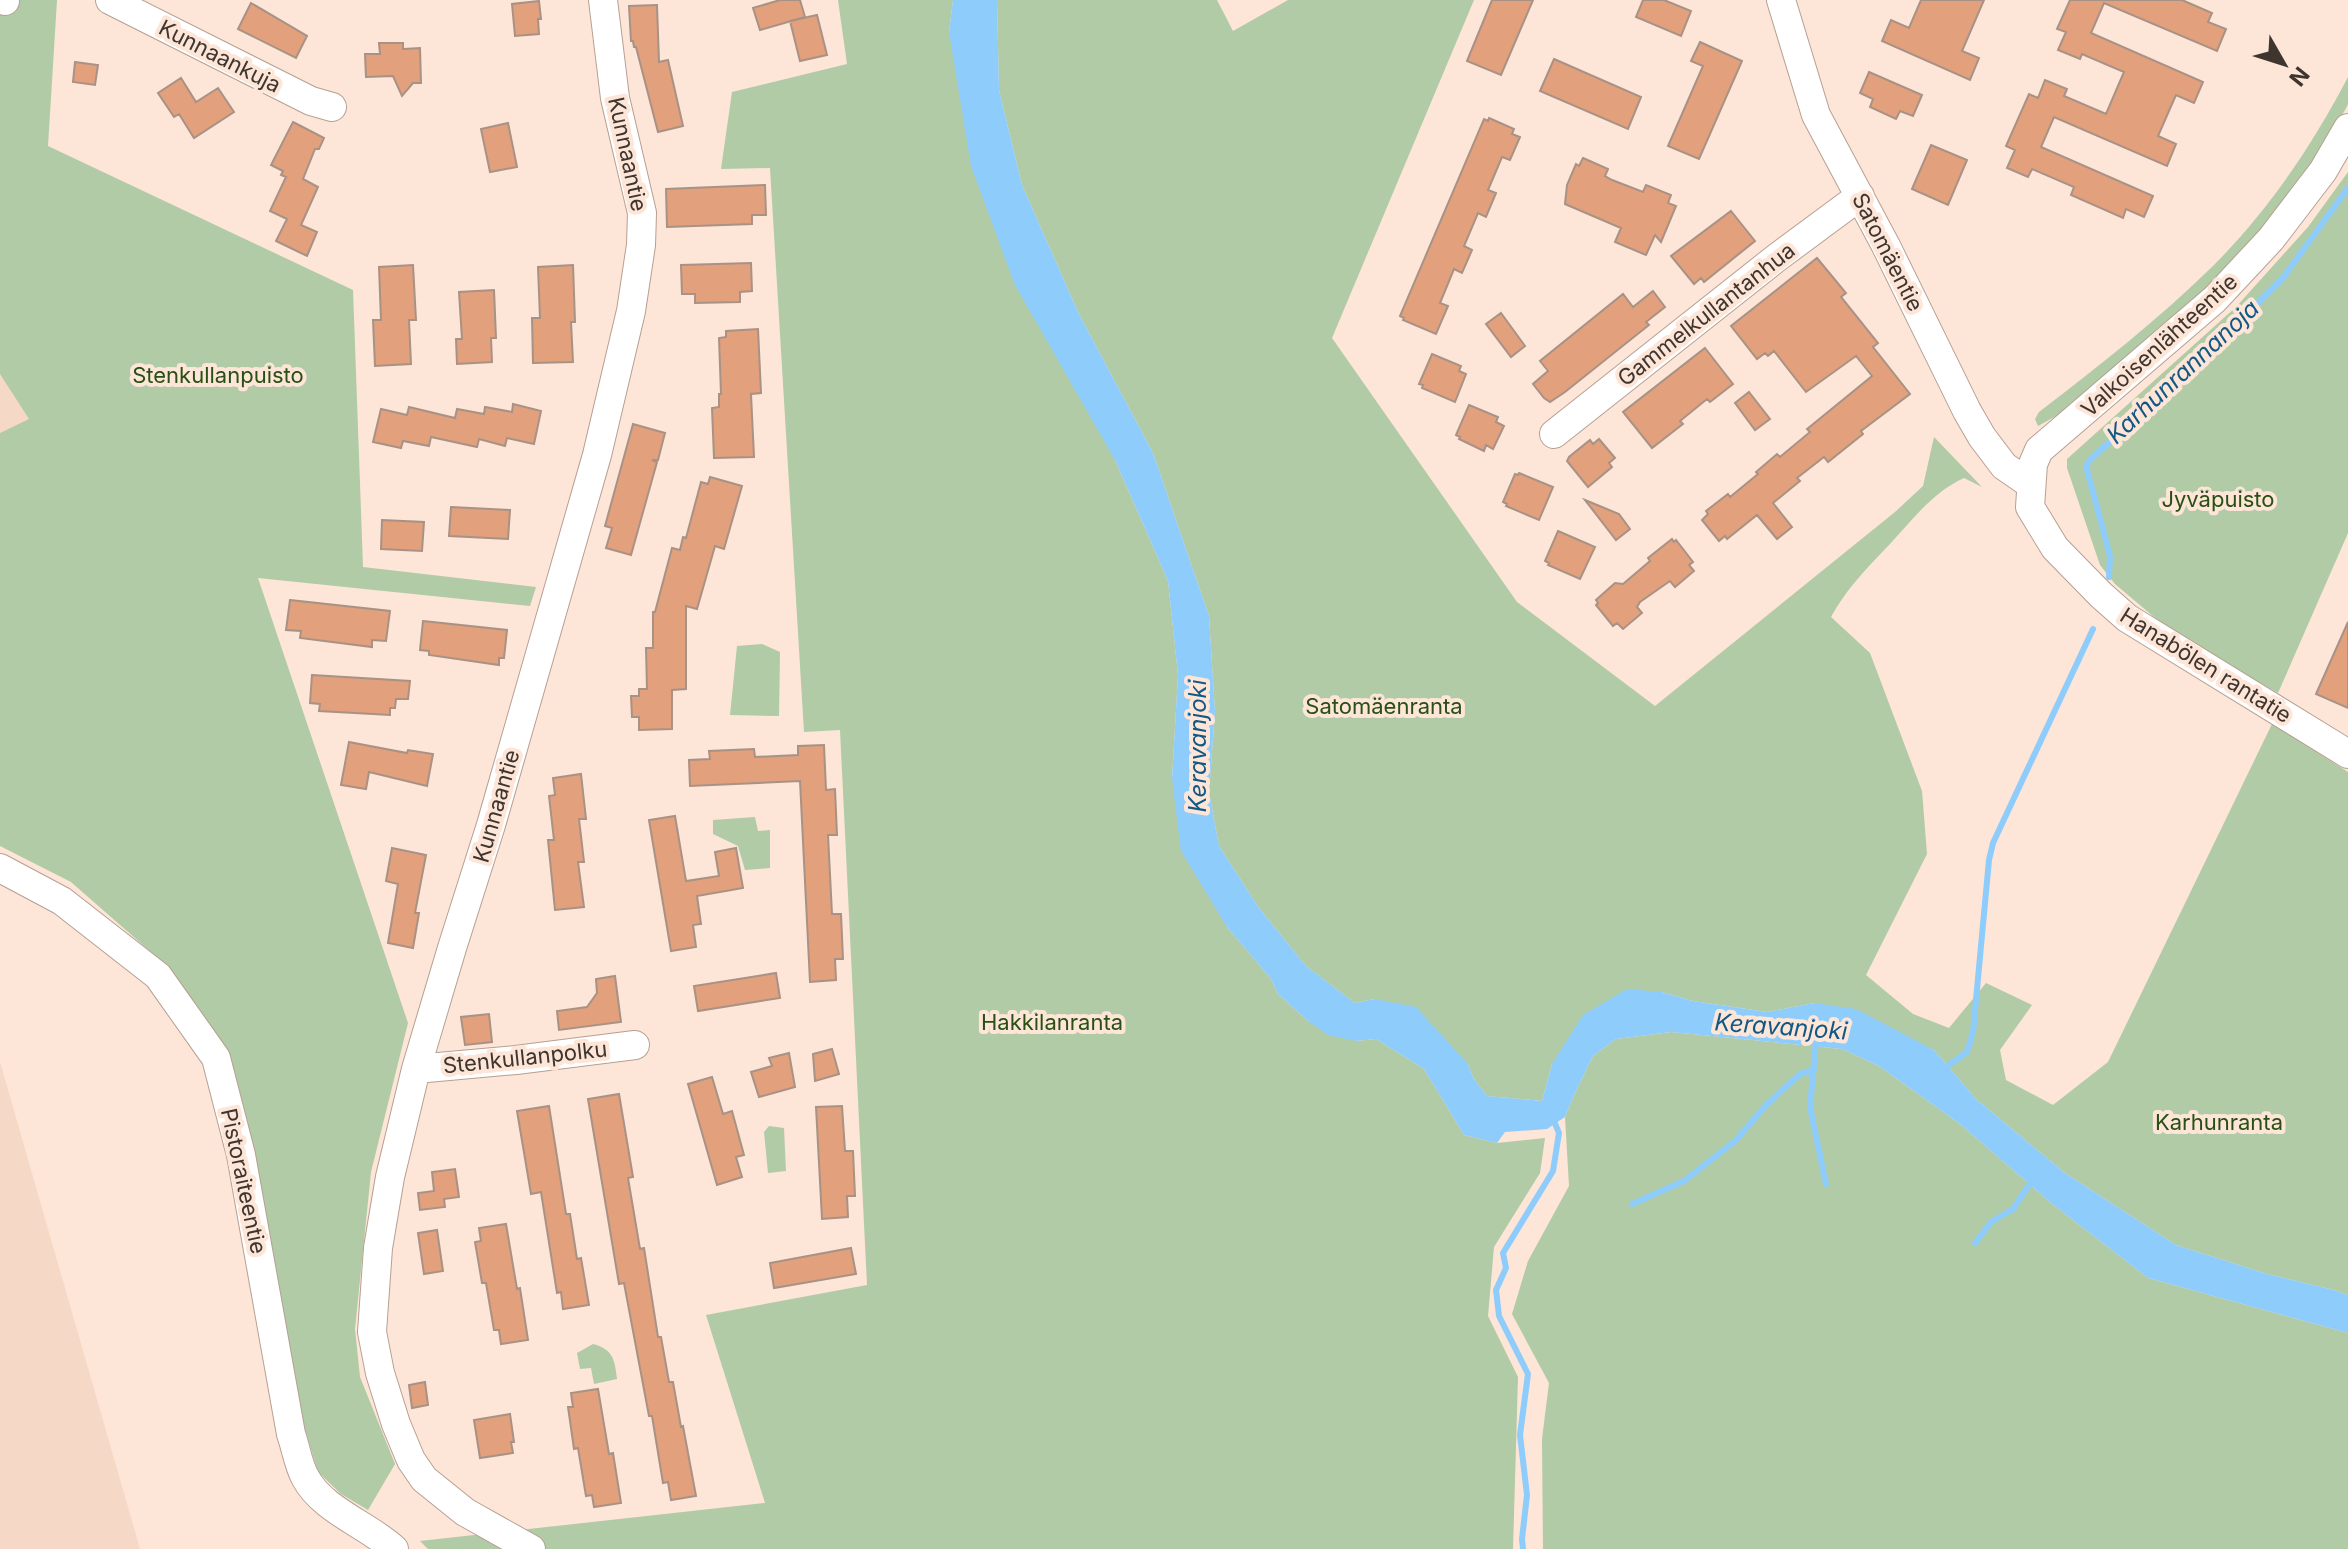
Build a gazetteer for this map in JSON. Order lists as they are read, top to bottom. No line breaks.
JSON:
{"streets":{"street":["Kunnaankuja","Kunnaantie","Satomäentie","Gammelkullantanhua","Valkoisenlähteentie","Hanabölen rantatie","Stenkullanpolku","Pistoraiteentie"]},"crossings":[["Kunnaantie","Stenkullanpolku"],["Satomäentie","Gammelkullantanhua"],["Satomäentie","Valkoisenlähteentie"],["Satomäentie","Hanabölen rantatie"],["Valkoisenlähteentie","Hanabölen rantatie"]],"water":["Karhunrannanoja","Keravanjoki"],"parks":["Stenkullanpuisto","Jyväpuisto","Satomäenranta","Hakkilanranta","Karhunranta"],"north":"bottom right"}
